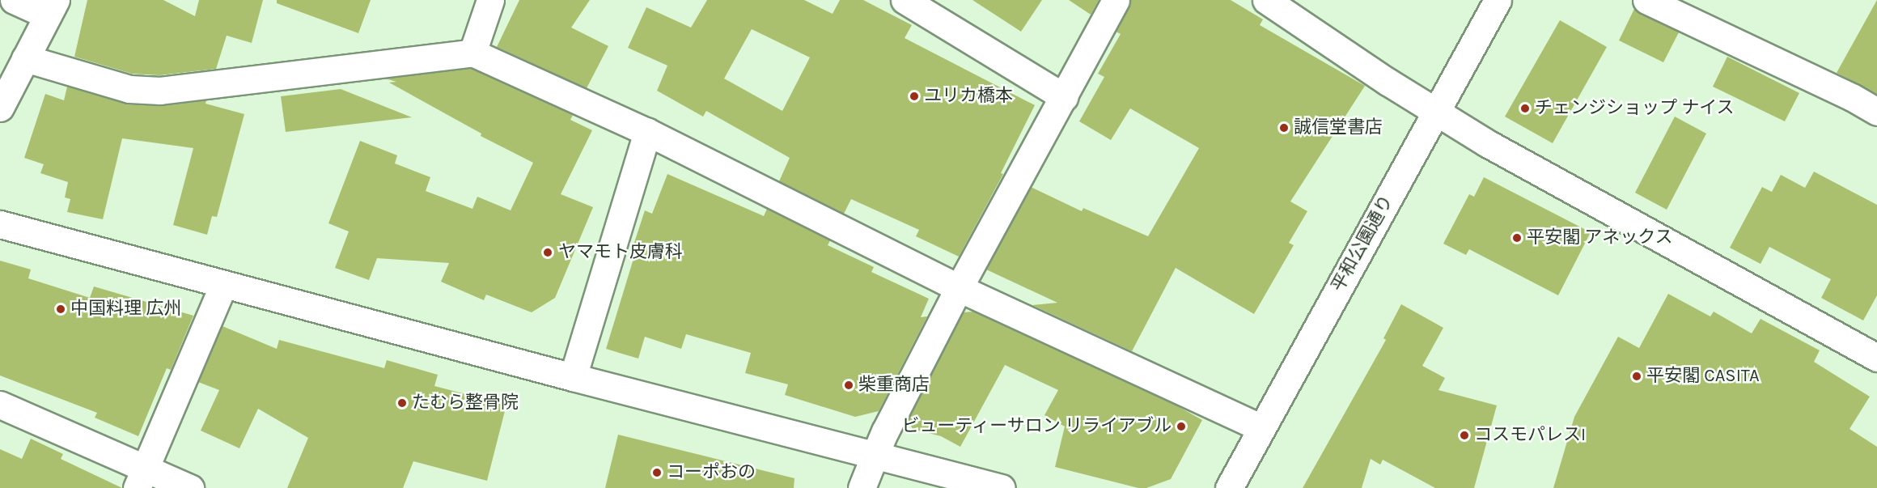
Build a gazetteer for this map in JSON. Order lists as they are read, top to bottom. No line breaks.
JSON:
{"streets":{"street":["平和公園通り"]},"places":["ユリカ橋本","チェンジショップ ナイス","誠信堂書店","平安閣 アネックス","ヤマモト皮膚科","中国料理 広州","平安閣 CASITA","柴重商店","たむら整骨院","ビューティーサロン リライアブル","コスモパレスI","コーポおの"]}
